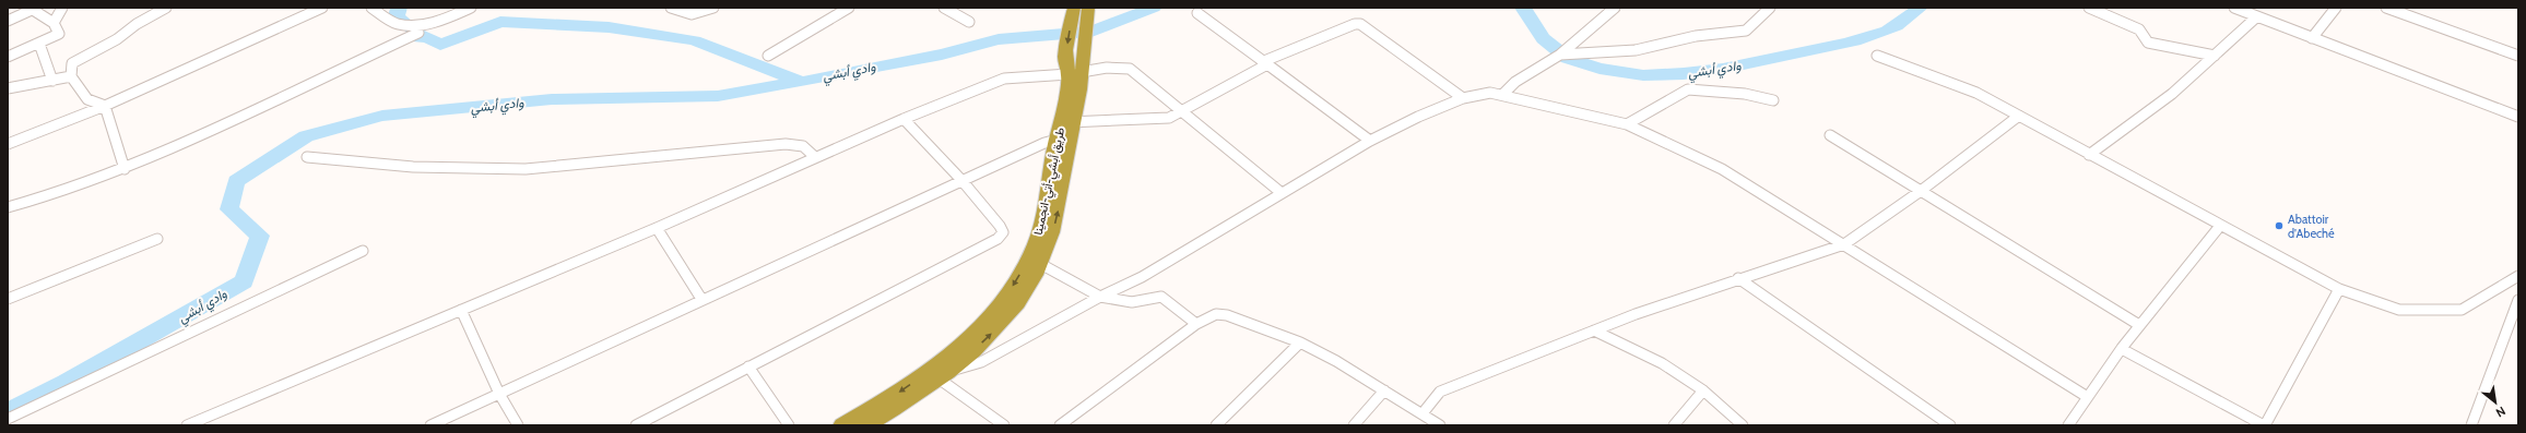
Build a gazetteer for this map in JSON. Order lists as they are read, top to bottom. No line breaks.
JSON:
{"streets":{"highway":["طريق أبشي-أتي-انجمينا"]},"water":["وادي أبشي"],"places":["Abattoir d'Abeché"],"north":"bottom right"}
